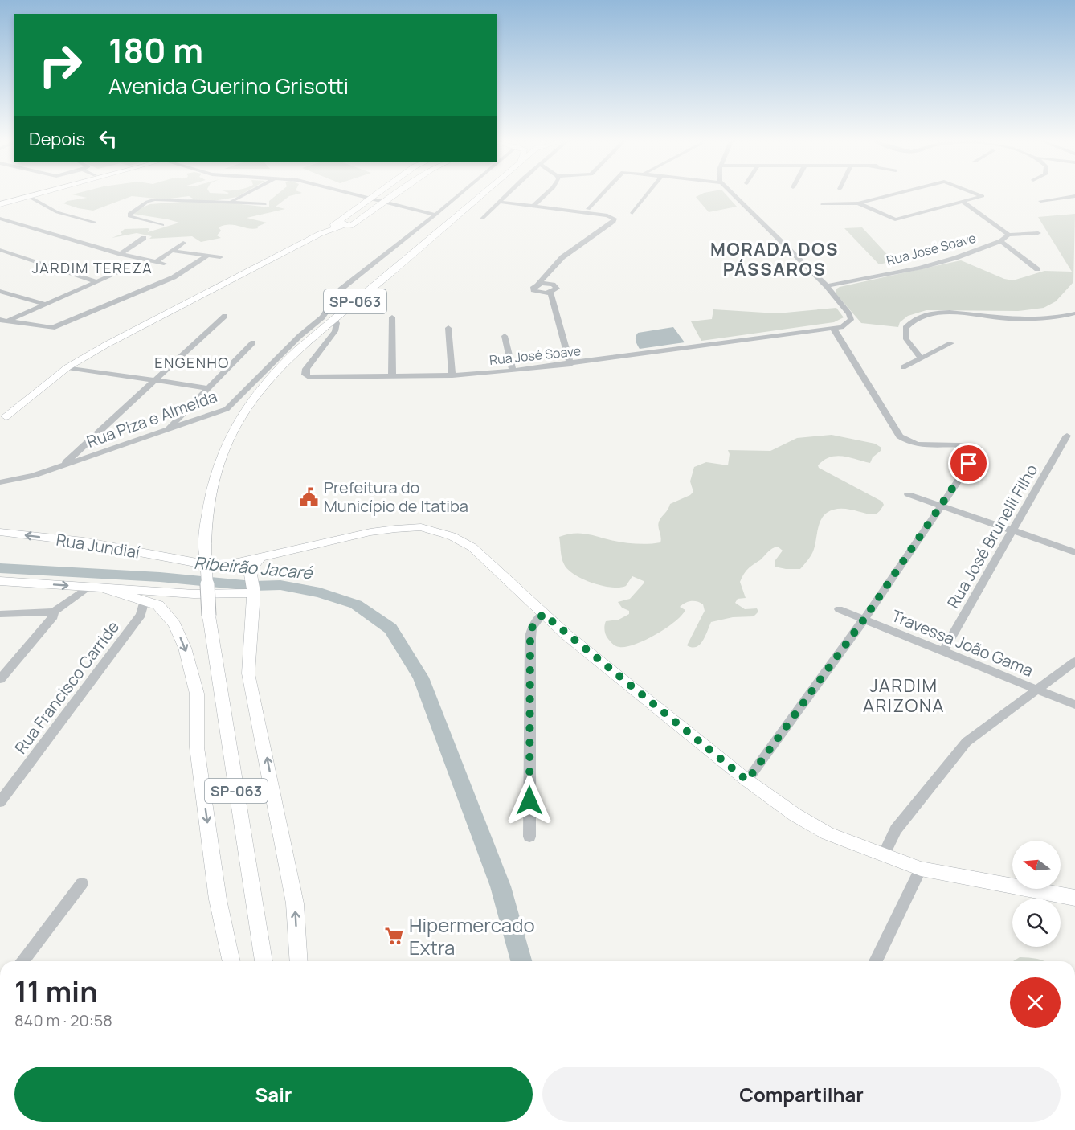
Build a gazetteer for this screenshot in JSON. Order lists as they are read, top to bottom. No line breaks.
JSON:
{"streets":{"main road":["SP-063","Rua Jundiaí"],"street":["Rua José Soave","Rua Piza e Almeida","Rua José Brunelli Filho","Travessa João Gama","Rua Francisco Carride"]},"crossings":[["Rua José Soave","SP-063"],["SP-063","Rua Jundiaí"],["Rua José Brunelli Filho","Travessa João Gama"]],"districts":["MORADA DOS PÁSSAROS","JARDIM TEREZA","ENGENHO","JARDIM ARIZONA"],"water":["Ribeirão Jacaré"],"places":{"public building":["Prefeitura do Município de Itatiba"],"supermarket":["Hipermercado Extra"]},"north":"left","page":{"turn":["180 m","Avenida Guerino Grisotti"],"then":"Depois","heading":["11 min","840 m · 20:58"],"buttons":["Sair","Compartilhar"]}}
